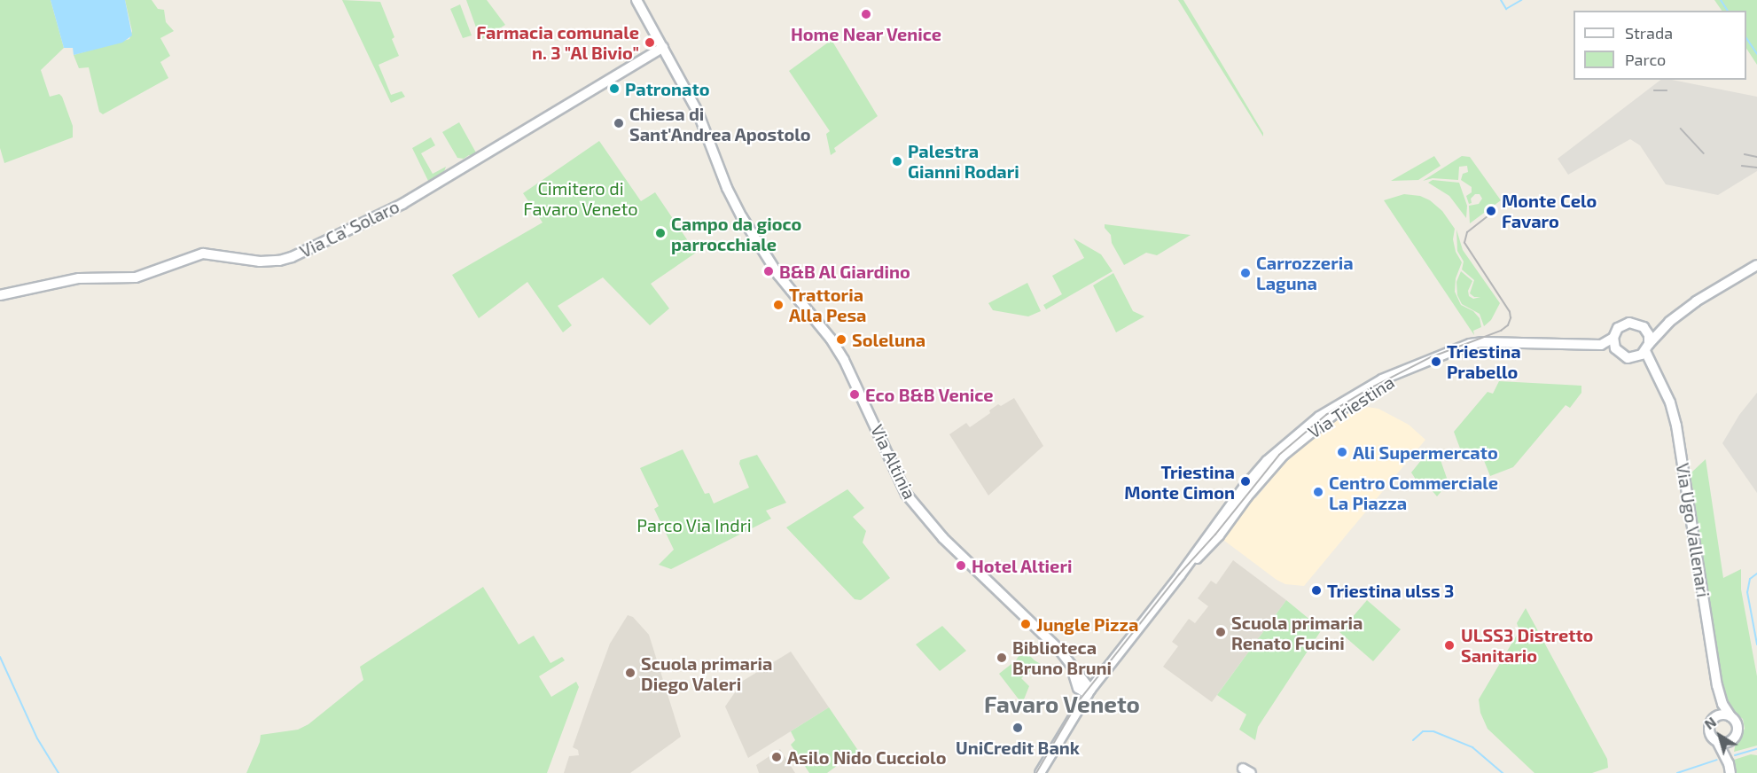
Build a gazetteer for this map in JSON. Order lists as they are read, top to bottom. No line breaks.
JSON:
{"streets":{"street":["Via Ca' Solaro","Via Triestina","Via Altinia","Via Ugo Vallenari"]},"crossings":[["Via Ca' Solaro","Via Altinia"],["Via Triestina","Via Altinia"],["Via Triestina","Via Ugo Vallenari"]],"districts":["Favaro Veneto"],"parks":["Cimitero di Favaro Veneto","Parco Via Indri"],"places":["Home Near Venice","Farmacia comunale n. 3 \"Al Bivio\"","Patronato","Chiesa di Sant'Andrea Apostolo","Palestra Gianni Rodari","Monte Celo Favaro","Campo da gioco parrocchiale","B&B Al Giardino","Carrozzeria Laguna","Trattoria Alla Pesa","Soleluna","Triestina Prabello","Eco B&B Venice","Ali Supermercato","Triestina Monte Cimon","Centro Commerciale La Piazza","Hotel Altieri","Triestina ulss 3","Jungle Pizza","Scuola primaria Renato Fucini","ULSS3 Distretto Sanitario","Biblioteca Bruno Bruni","Scuola primaria Diego Valeri","UniCredit Bank","Asilo Nido Cucciolo"],"legend":["Strada","Parco"],"north":"top left"}
